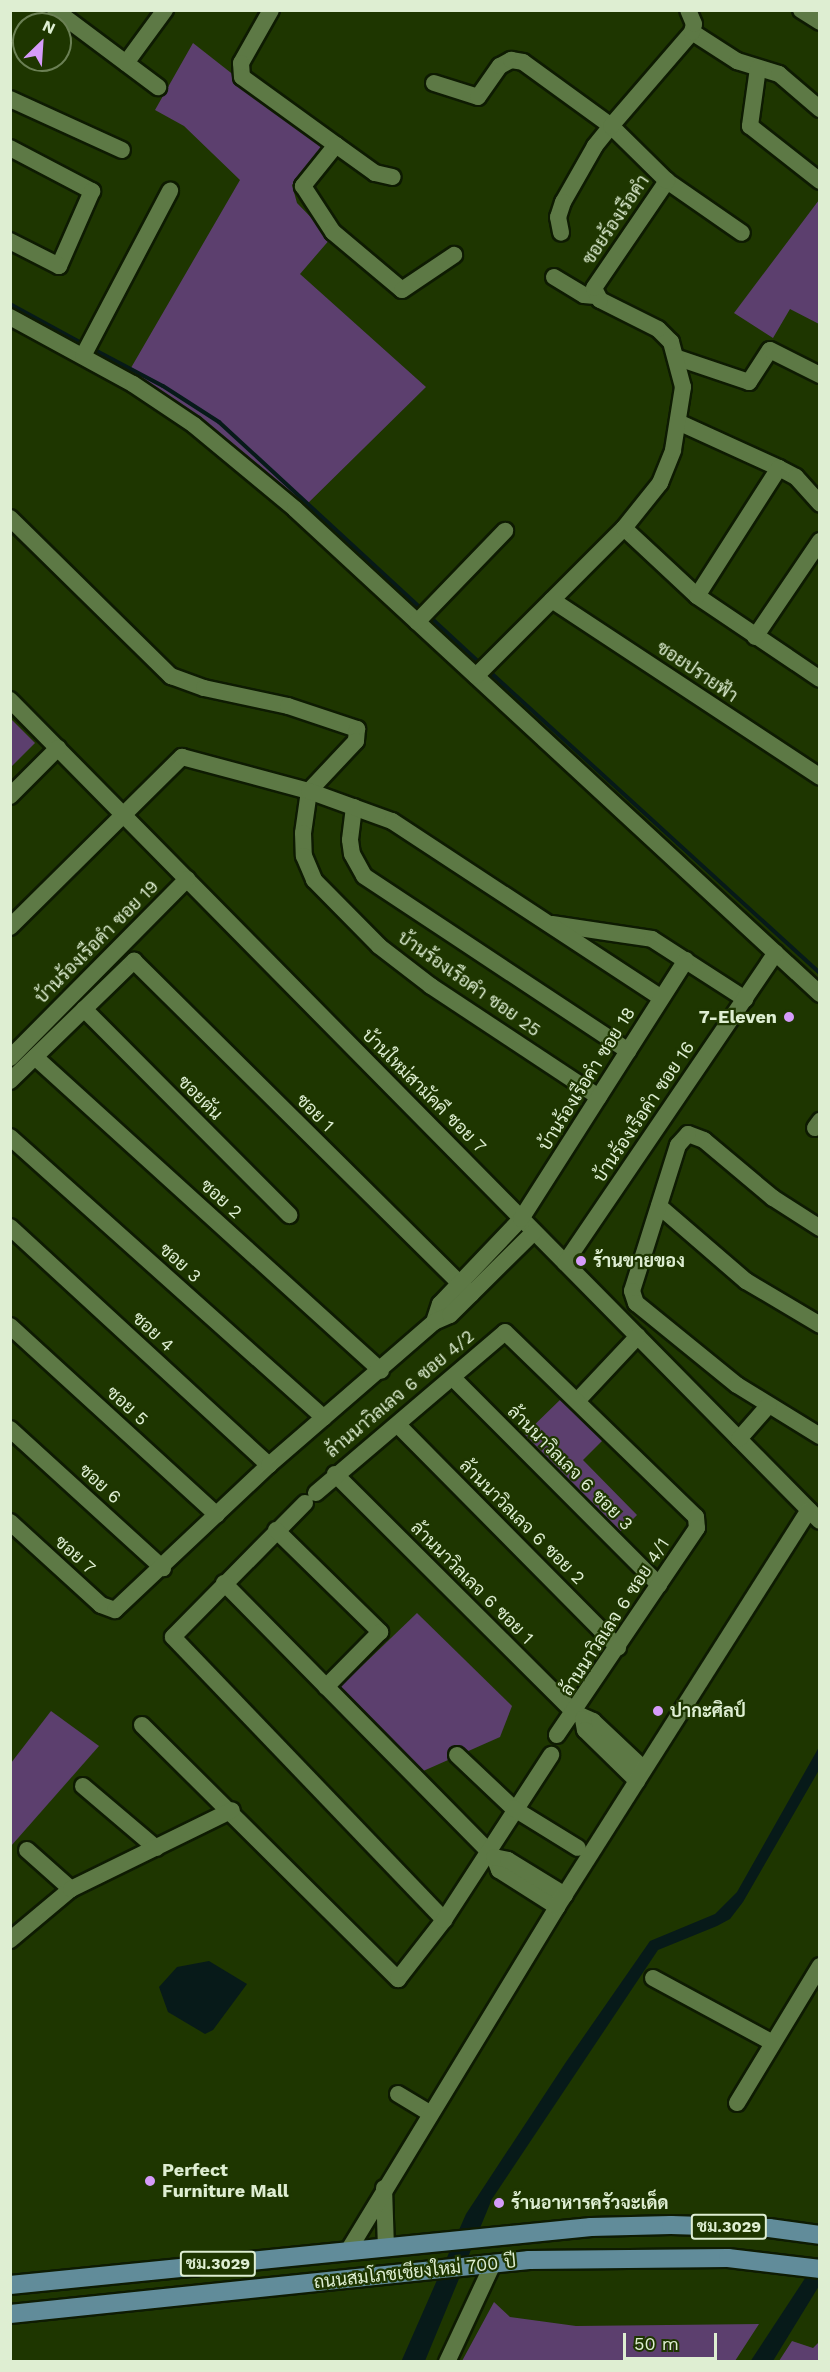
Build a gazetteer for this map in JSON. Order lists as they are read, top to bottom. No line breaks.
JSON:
{"streets":{"main road":["ชม.3029","ถนนสมโภชเชียงใหม่ 700 ปี"],"street":["ซอยร้องเรือคำ","ซอยปรายฟ้า","บ้านร้องเรือคำ ซอย 19","บ้านร้องเรือคำ ซอย 25","บ้านร้องเรือคำ ซอย 18","บ้านใหม่สามัคคี ซอย 7","ซอยตัน","บ้านร้องเรือคำ ซอย 16","ซอย 1","ซอย 2","ซอย 3","ซอย 4","ล้านนาวิลเลจ 6 ซอย 4/2","ซอย 5","ล้านนาวิลเลจ 6 ซอย 3","ซอย 6","ล้านนาวิลเลจ 6 ซอย 2","ซอย 7","ล้านนาวิลเลจ 6 ซอย 1","ล้านนาวิลเลจ 6 ซอย 4/1"]},"crossings":[["ซอยร้องเรือคำ","ซอยปรายฟ้า"],["บ้านร้องเรือคำ ซอย 19","บ้านใหม่สามัคคี ซอย 7"],["บ้านร้องเรือคำ ซอย 25","บ้านร้องเรือคำ ซอย 18"],["บ้านร้องเรือคำ ซอย 18","บ้านใหม่สามัคคี ซอย 7"],["บ้านร้องเรือคำ ซอย 18","ซอย 1"],["บ้านใหม่สามัคคี ซอย 7","บ้านร้องเรือคำ ซอย 16"],["ซอยตัน","ซอย 1"],["ล้านนาวิลเลจ 6 ซอย 4/2","ล้านนาวิลเลจ 6 ซอย 3"],["ล้านนาวิลเลจ 6 ซอย 4/2","ล้านนาวิลเลจ 6 ซอย 2"],["ล้านนาวิลเลจ 6 ซอย 4/2","ล้านนาวิลเลจ 6 ซอย 1"],["ล้านนาวิลเลจ 6 ซอย 4/2","ล้านนาวิลเลจ 6 ซอย 4/1"],["ล้านนาวิลเลจ 6 ซอย 3","ล้านนาวิลเลจ 6 ซอย 4/1"],["ซอย 6","ซอย 7"],["ล้านนาวิลเลจ 6 ซอย 2","ล้านนาวิลเลจ 6 ซอย 4/1"],["ล้านนาวิลเลจ 6 ซอย 1","ล้านนาวิลเลจ 6 ซอย 4/1"]],"places":["7-Eleven","ร้านขายของ","ปากะศิลป์","Perfect Furniture Mall","ร้านอาหารครัวจะเด็ด"],"scale_bar":"50 m","north":"top right"}
